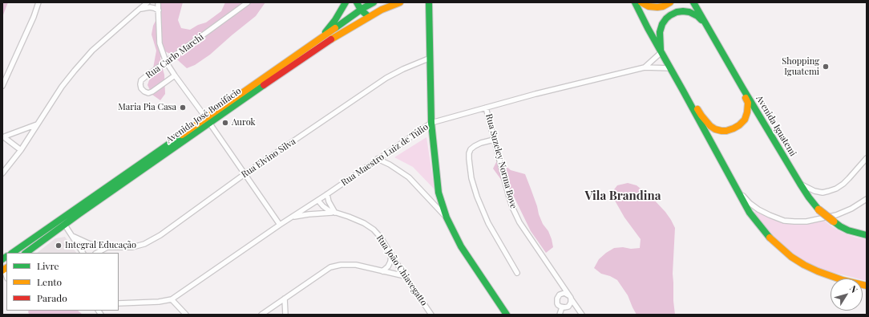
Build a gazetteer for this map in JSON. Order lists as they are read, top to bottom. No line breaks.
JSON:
{"streets":{"main road":["Avenida José Bonifácio","Avenida Iguatemi"],"street":["Rua Carlo Marchi","Rua Maestro Luiz de Túlio","Rua Elvino Silva","Rua Suzeley Norma Bove","Rua João Chiavegatto"]},"crossings":[["Rua Maestro Luiz de Túlio","Rua Suzeley Norma Bove"],["Rua Maestro Luiz de Túlio","Rua João Chiavegatto"]],"districts":["Vila Brandina"],"places":["Shopping Iguatemi","Maria Pia Casa","Aurok","Integral Educação"],"legend":["Livre","Lento","Parado"],"north":"top right"}
